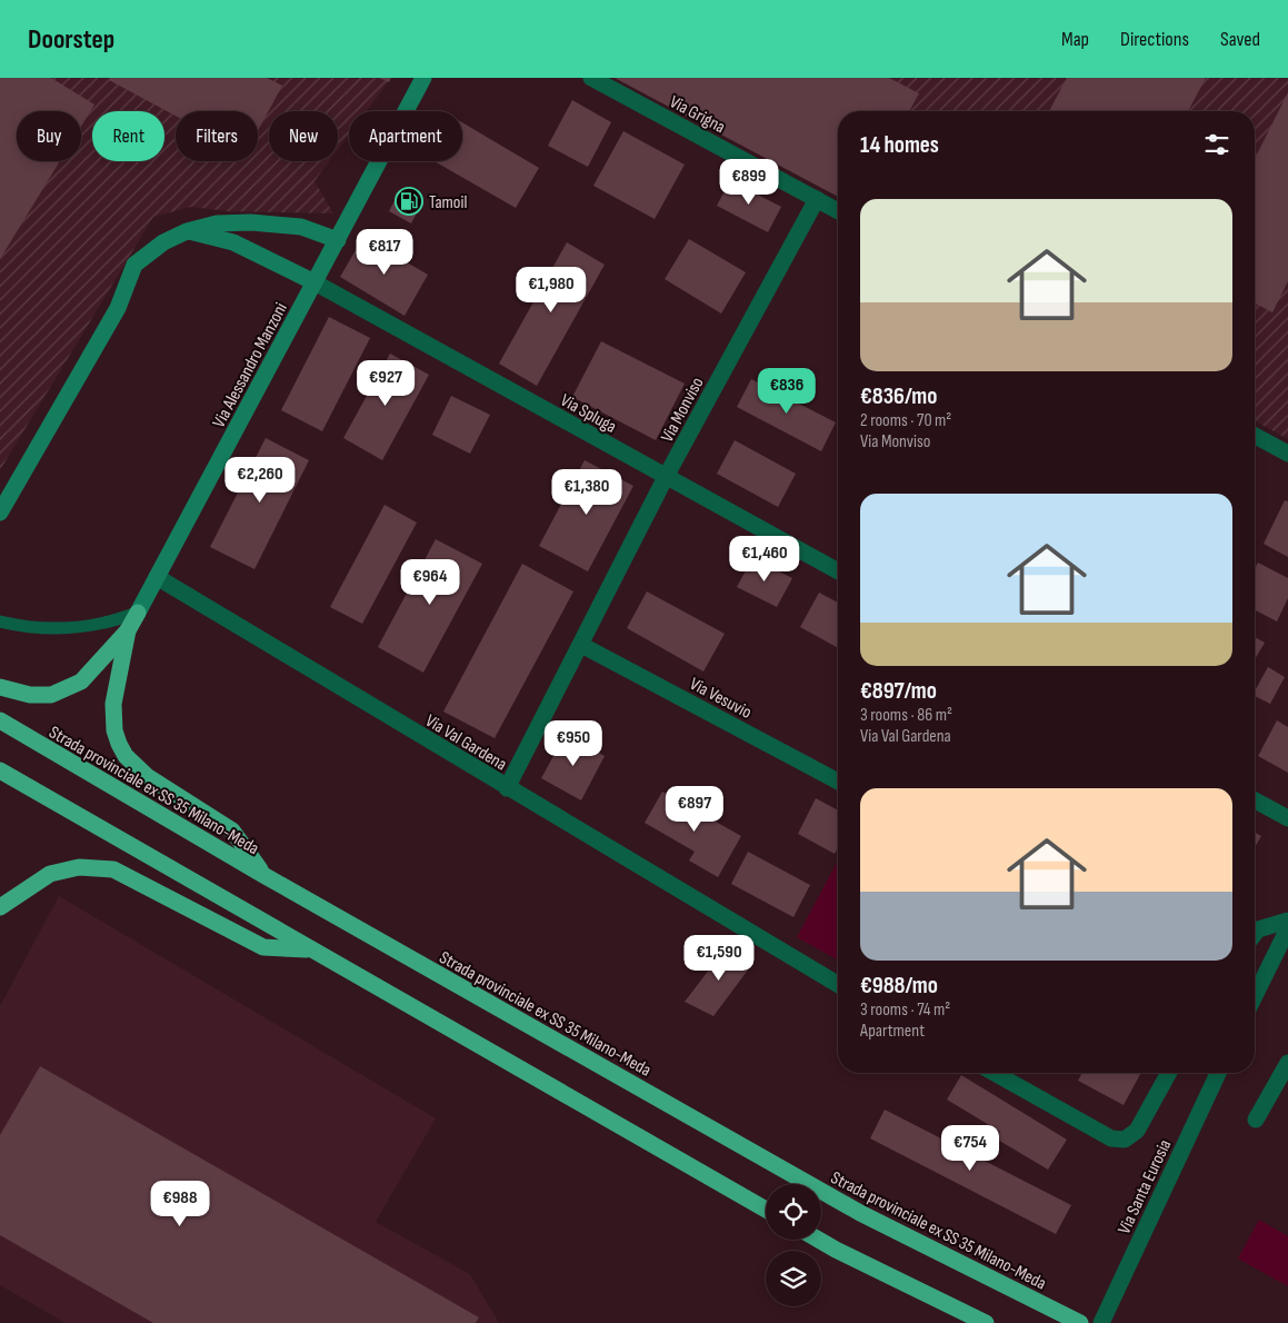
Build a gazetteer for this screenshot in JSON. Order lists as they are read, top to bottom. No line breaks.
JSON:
{"streets":{"highway":["Strada provinciale ex SS 35 Milano-Meda"],"main road":["Via Alessandro Manzoni"],"street":["Via Grigna","Via Monviso","Via Spluga","Via Vesuvio","Via Val Gardena","Via Santa Eurosia"]},"crossings":[["Via Grigna","Via Monviso"],["Via Alessandro Manzoni","Via Spluga"],["Via Alessandro Manzoni","Via Val Gardena"],["Via Monviso","Via Spluga"],["Via Monviso","Via Vesuvio"],["Via Monviso","Via Val Gardena"]],"places":{"fuel station":["Tamoil"]},"page":{"header":"Doorstep","nav":["Map","Directions","Saved"],"chip":["Buy","Rent","Filters","New","Apartment"],"heading":"14 homes","price":["€899","€817","€1,980","€927","€836","€2,260","€1,380","€1,460","€964","€950","€897","€1,590","€754","€988"],"list":[{"name":"€836/mo","note":"2 rooms · 70 m² · Via Monviso"},{"name":"€897/mo","note":"3 rooms · 86 m² · Via Val Gardena"},{"name":"€988/mo","note":"3 rooms · 74 m² · Apartment"}]}}
